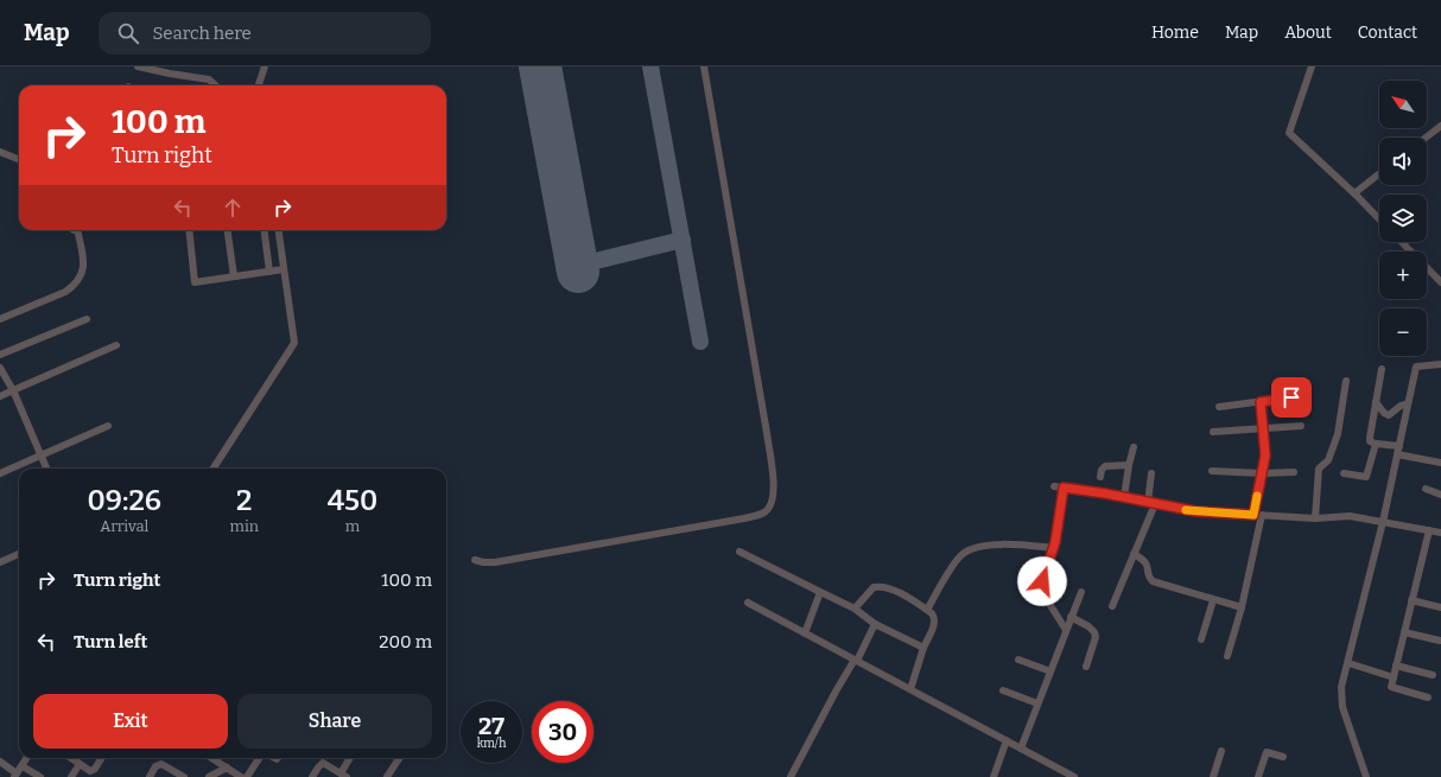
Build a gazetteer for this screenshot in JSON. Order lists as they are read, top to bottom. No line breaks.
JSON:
{"north":"top left","page":{"header":"Map","search":"Search here","nav":["Home","Map","About","Contact"],"map_buttons":["+","−"],"turn":["100 m","Turn right"],"eta":["09:26","Arrival","2","min","450","m"],"list":[{"name":"Turn right","value":"100 m"},{"name":"Turn left","value":"200 m"}],"buttons":["Exit","Share"],"speed":"27 km/h","limit":"30"}}
